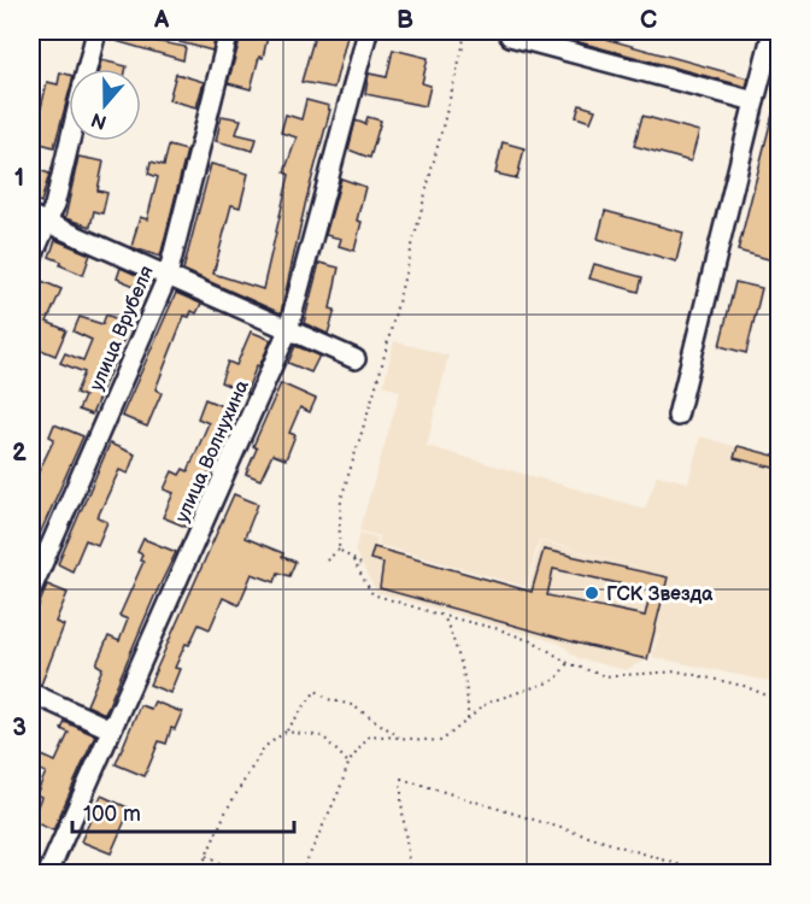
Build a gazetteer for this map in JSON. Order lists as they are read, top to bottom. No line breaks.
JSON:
{"streets":{"street":["улица Врубеля","улица Волнухина"]},"places":["ГСК Звезда"],"scale_bar":"100 m","north":"bottom","grid":{"columns":["A","B","C"],"rows":["1","2","3"]}}
